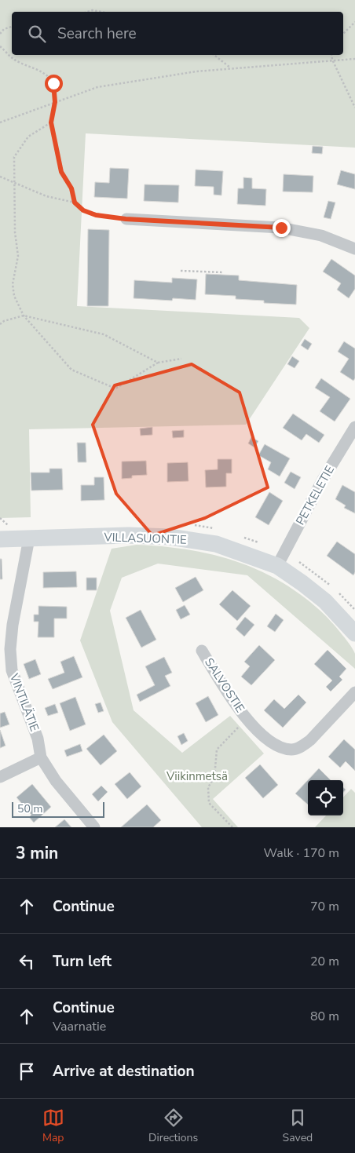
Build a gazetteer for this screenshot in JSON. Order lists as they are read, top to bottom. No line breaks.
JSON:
{"streets":{"street":["PETKELETIE","VILLASUONTIE","SALVOSTIE","VINTILÄTIE"]},"crossings":[["PETKELETIE","VILLASUONTIE"],["VILLASUONTIE","VINTILÄTIE"]],"parks":["Viikinmetsä"],"scale_bar":"50 m","page":{"search":"Search here","scale":"50 m","heading":["3 min","Walk · 170 m"],"list":[["Continue","70 m"],["Turn left","20 m"],["Continue","Vaarnatie","80 m"],"Arrive at destination"],"nav":["Map","Directions","Saved"]}}
